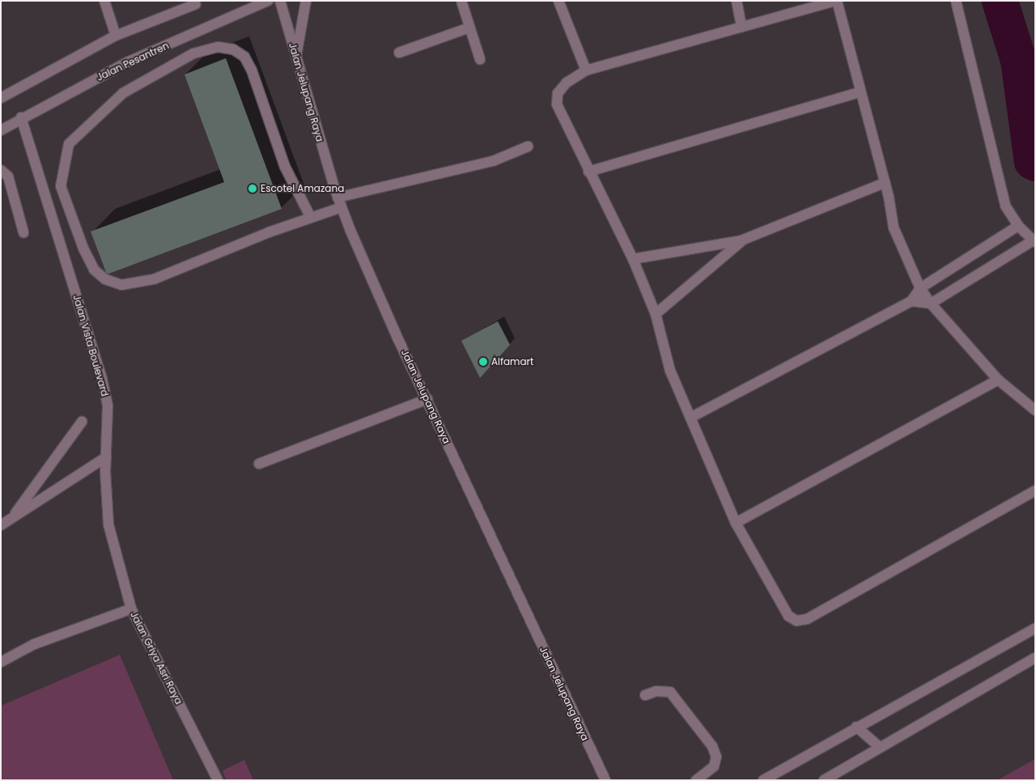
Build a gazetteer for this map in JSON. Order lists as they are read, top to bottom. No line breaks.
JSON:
{"streets":{"street":["Jalan Pesantren","Jalan Jelupang Raya","Jalan Vista Boulevard","Jalan Griya Asri Raya"]},"crossings":[["Jalan Pesantren","Jalan Vista Boulevard"],["Jalan Vista Boulevard","Jalan Griya Asri Raya"]],"places":["Escotel Amazana","Alfamart"]}
